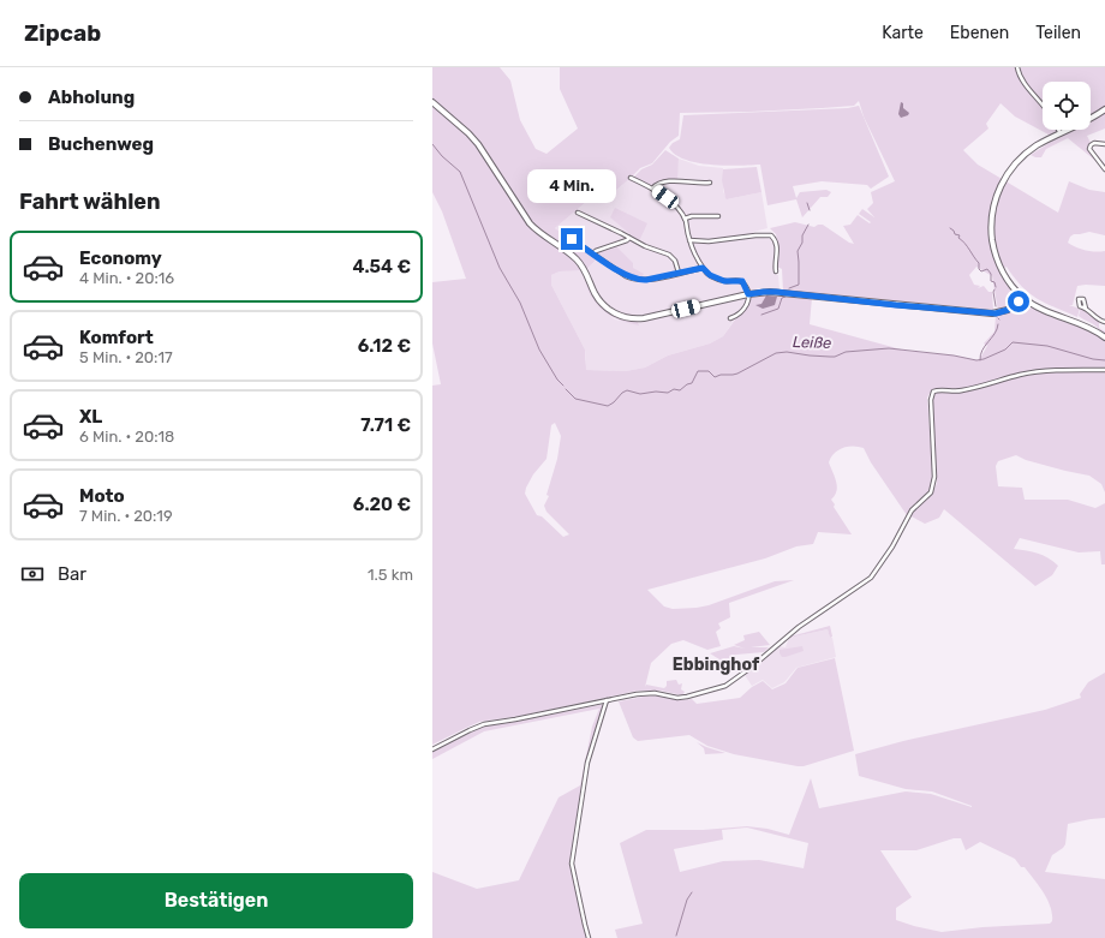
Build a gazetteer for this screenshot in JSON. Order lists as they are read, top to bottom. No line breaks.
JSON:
{"districts":["Ebbinghof"],"water":["Leiße"],"page":{"header":"Zipcab","nav":["Karte","Ebenen","Teilen"],"banner":["Abholung","Buchenweg"],"bubble":"4 Min.","heading":"Fahrt wählen","list":[{"name":"Economy","note":"4 Min. · 20:16","value":"4.54 €"},{"name":"Komfort","note":"5 Min. · 20:17","value":"6.12 €"},{"name":"XL","note":"6 Min. · 20:18","value":"7.71 €"},{"name":"Moto","note":"7 Min. · 20:19","value":"6.20 €"}],"pay":["Bar","1.5 km"],"buttons":"Bestätigen"}}
